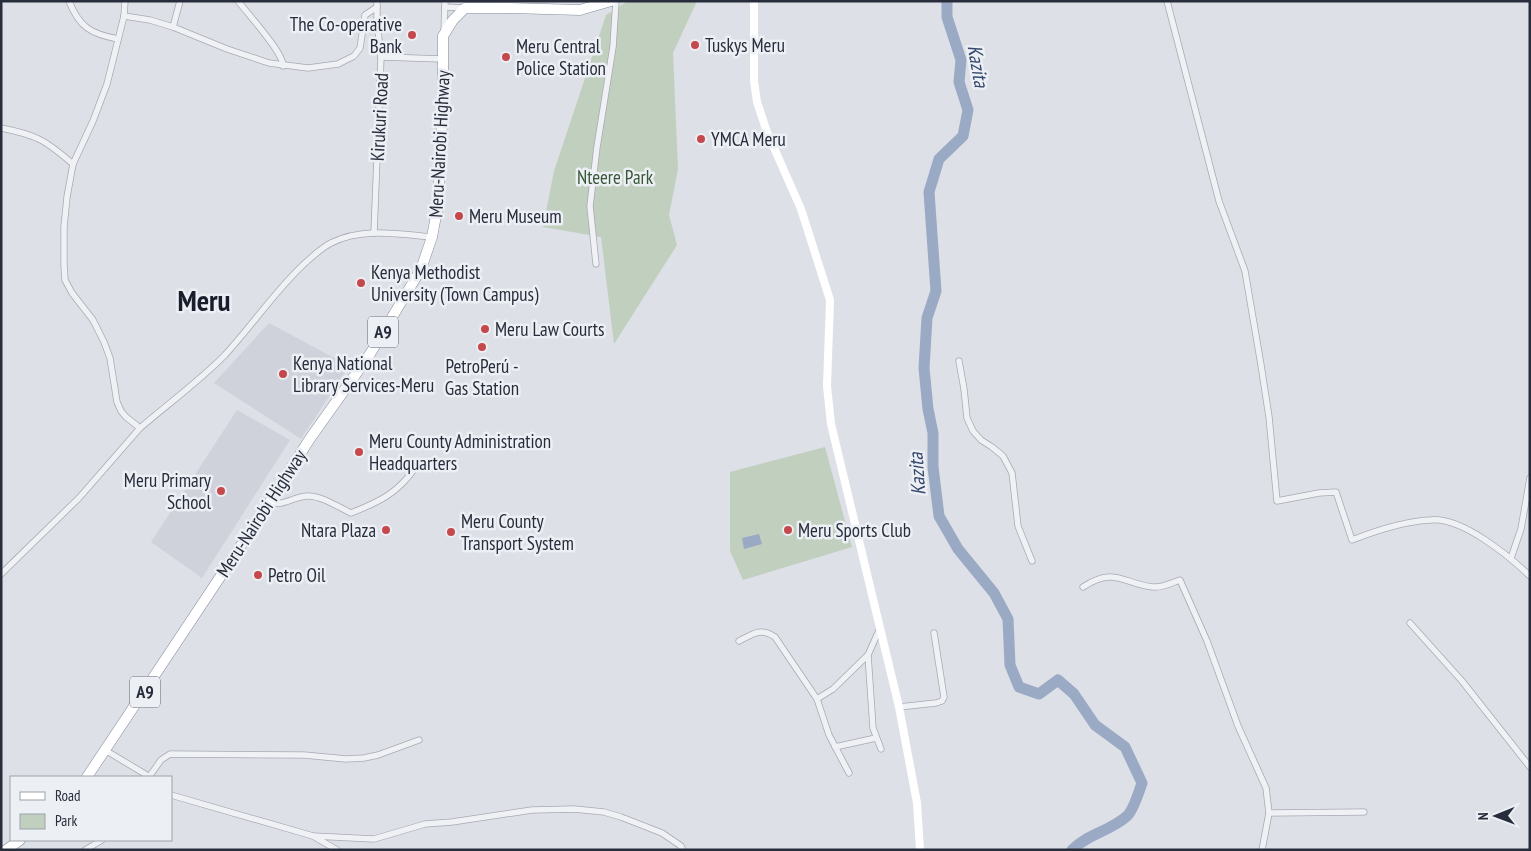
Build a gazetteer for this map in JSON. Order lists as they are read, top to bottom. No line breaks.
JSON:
{"streets":{"highway":["Meru-Nairobi Highway","A9"],"street":["Kirukuri Road"]},"crossings":[["Meru-Nairobi Highway","A9"]],"districts":["Meru"],"water":["Kazita"],"parks":["Nteere Park"],"places":["The Co-operative Bank","Tuskys Meru","Meru Central Police Station","YMCA Meru","Meru Museum","Kenya Methodist University (Town Campus)","Meru Law Courts","PetroPerú - Gas Station","Kenya National Library Services-Meru","Meru County Administration Headquarters","Meru Primary School","Ntara Plaza","Meru Sports Club","Meru County Transport System","Petro Oil"],"legend":["Road","Park"],"north":"left"}
